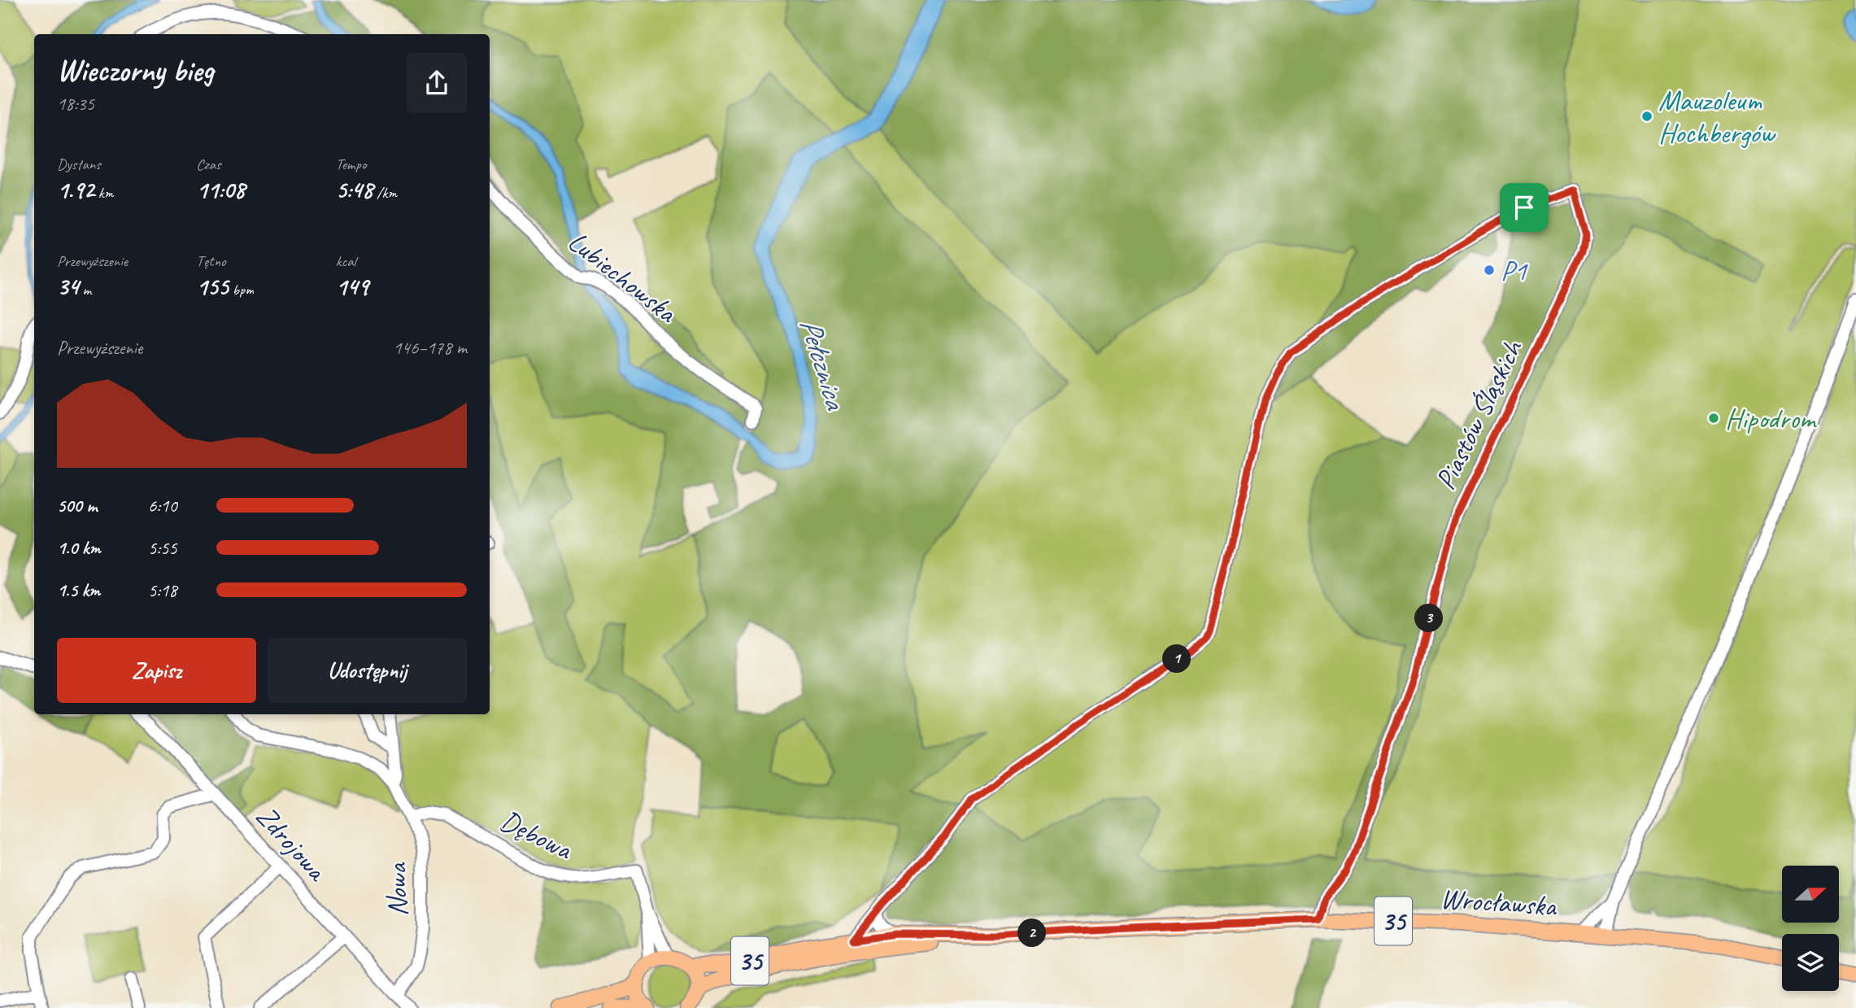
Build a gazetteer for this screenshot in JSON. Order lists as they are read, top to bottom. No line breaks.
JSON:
{"streets":{"main road":["Wrocławska","35"],"street":["Lubiechowska","Piastów Śląskich","Dębowa","Zdrojowa","Nowa"]},"crossings":[["Piastów Śląskich","Wrocławska"],["Dębowa","Nowa"],["Dębowa","35"],["Zdrojowa","Nowa"],["Wrocławska","35"]],"water":["Pełcznica"],"places":["Mauzoleum Hochbergów","P1","Hipodrom"],"north":"right","page":{"heading":["Wieczorny bieg","18:35"],"stats":[["Dystans","1.92 km"],["Czas","11:08"],["Tempo","5:48 /km"],["Przewyższenie","34 m"],["Tętno","155 bpm"],["kcal","149"]],"chart":["Przewyższenie","146–178 m"],"list":[{"name":"500 m","note":"6:10"},{"name":"1.0 km","note":"5:55"},{"name":"1.5 km","note":"5:18"}],"pins":["3","1","2"],"buttons":["Zapisz","Udostępnij"]}}
